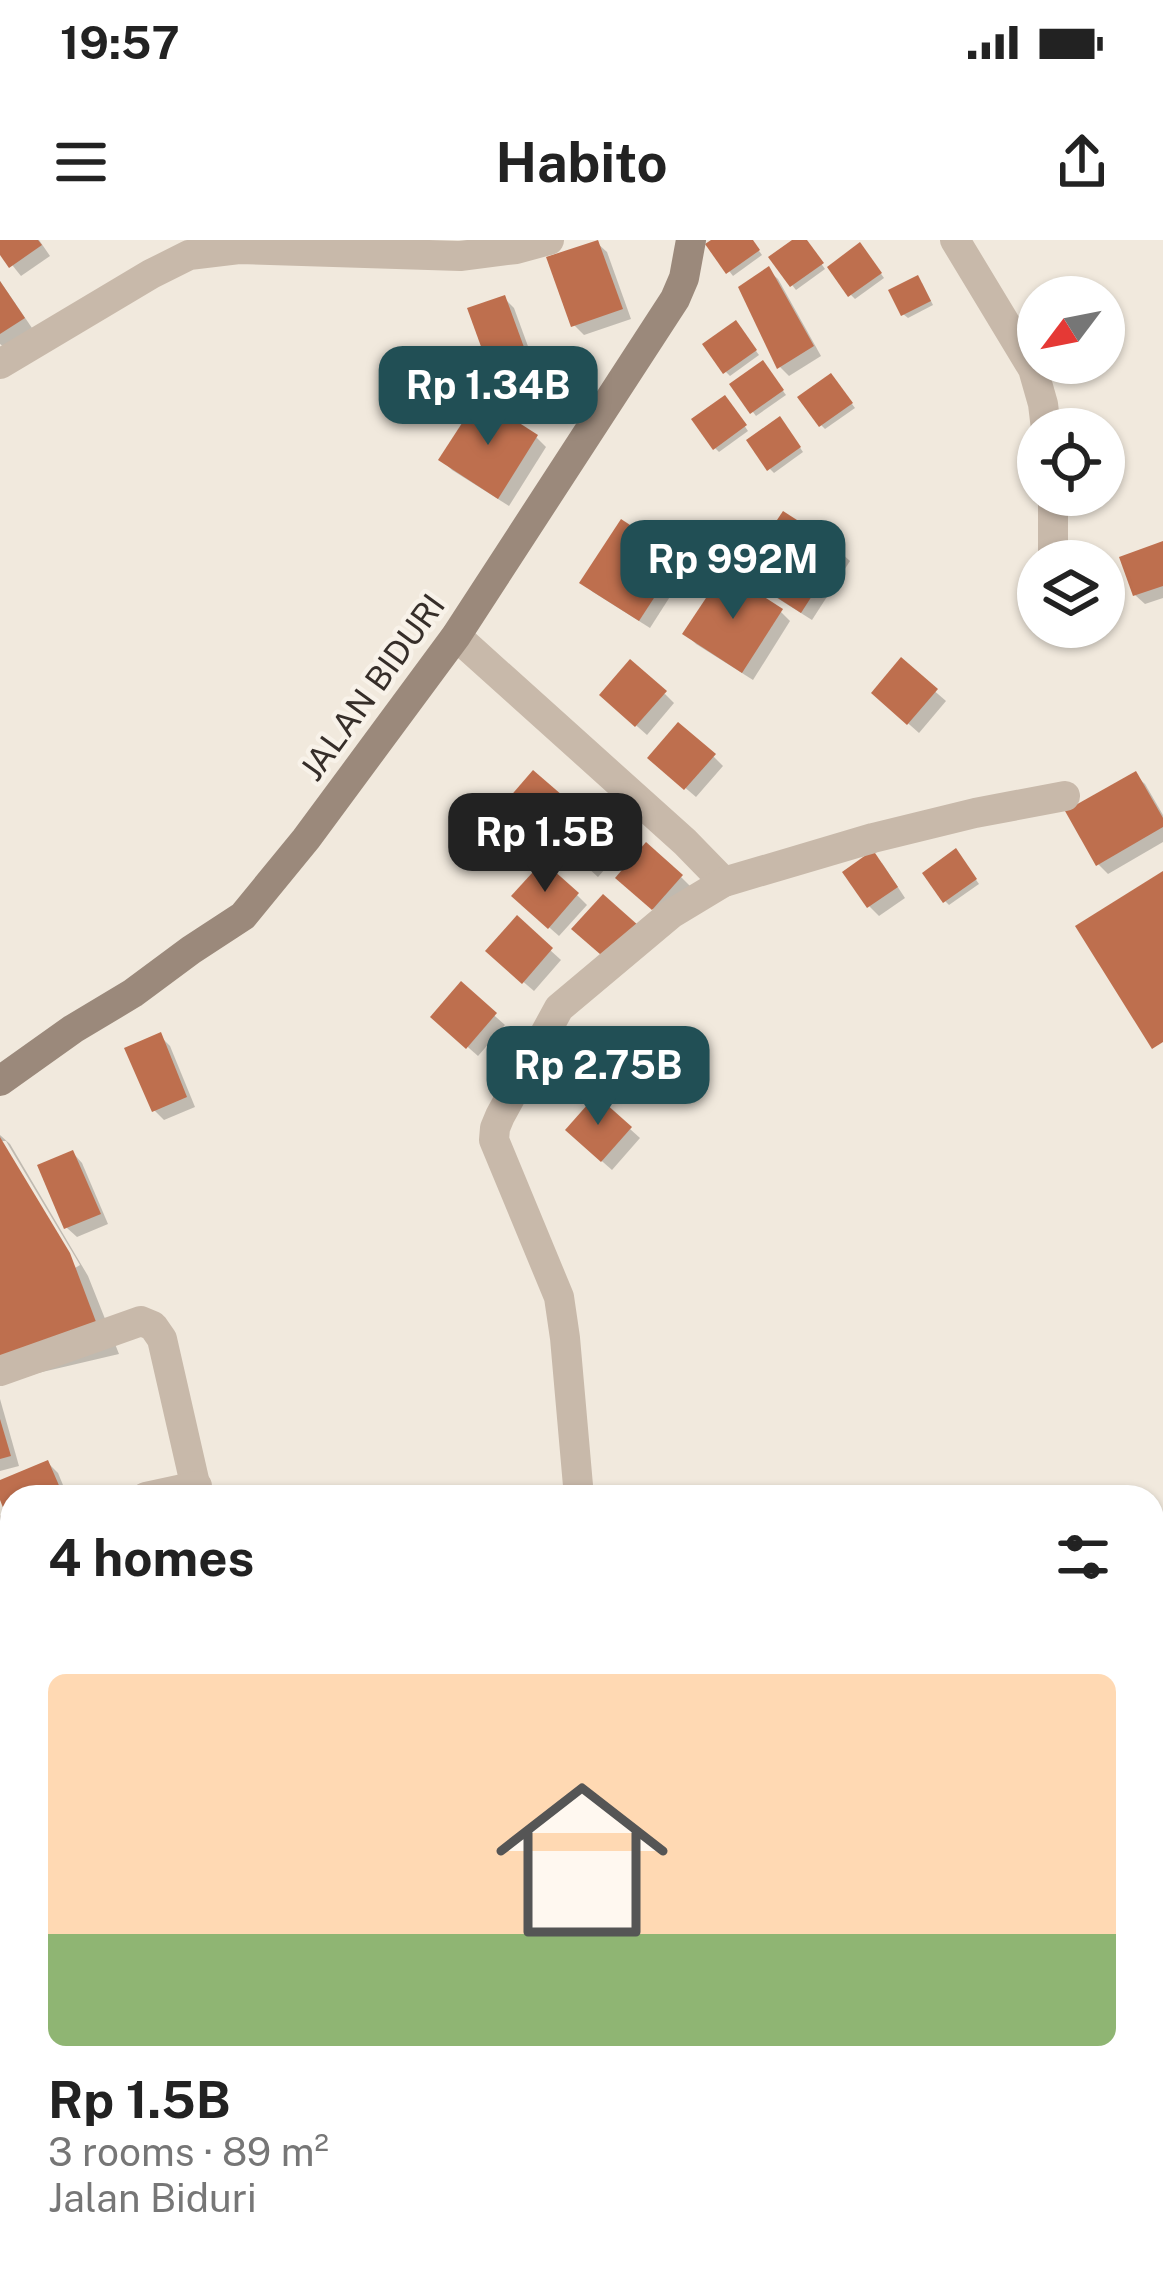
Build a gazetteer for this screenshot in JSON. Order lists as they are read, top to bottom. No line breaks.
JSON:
{"streets":{"street":["JALAN BIDURI"]},"north":"bottom left","page":{"status":"19:57","header":"Habito","price":["Rp 1.34B","Rp 992M","Rp 1.5B","Rp 2.75B"],"heading":"4 homes","list":[{"name":"Rp 1.5B","note":"3 rooms · 89 m² · Jalan Biduri"}]}}
